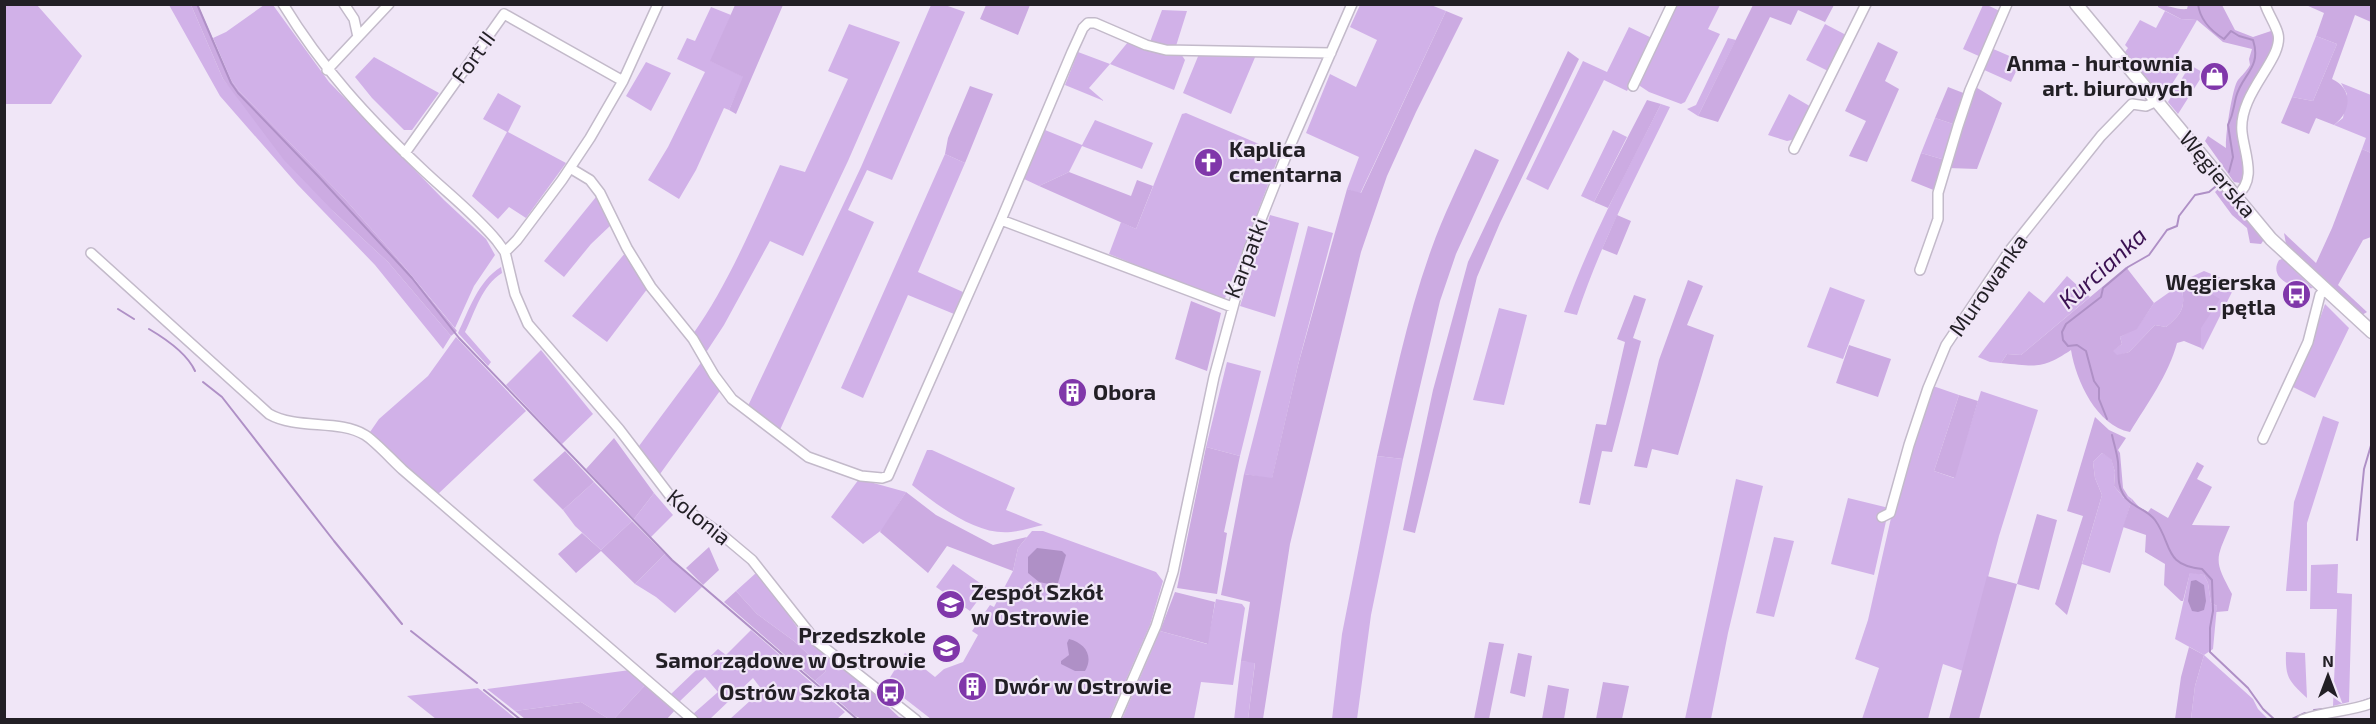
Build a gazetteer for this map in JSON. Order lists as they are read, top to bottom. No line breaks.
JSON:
{"streets":{"main road":["Węgierska"],"street":["Fort II","Karpatki","Murowanka","Kolonia"]},"crossings":[["Węgierska","Murowanka"]],"water":["Kurcianka"],"places":{"shop":["Anma - hurtownia art. biurowych"],"church":["Kaplica cmentarna"],"bus stop":["Węgierska - pętla","Ostrów Szkoła"],"building":["Obora","Dwór w Ostrowie"],"school or university":["Zespół Szkół w Ostrowie","Przedszkole Samorządowe w Ostrowie"]},"north":"top"}
